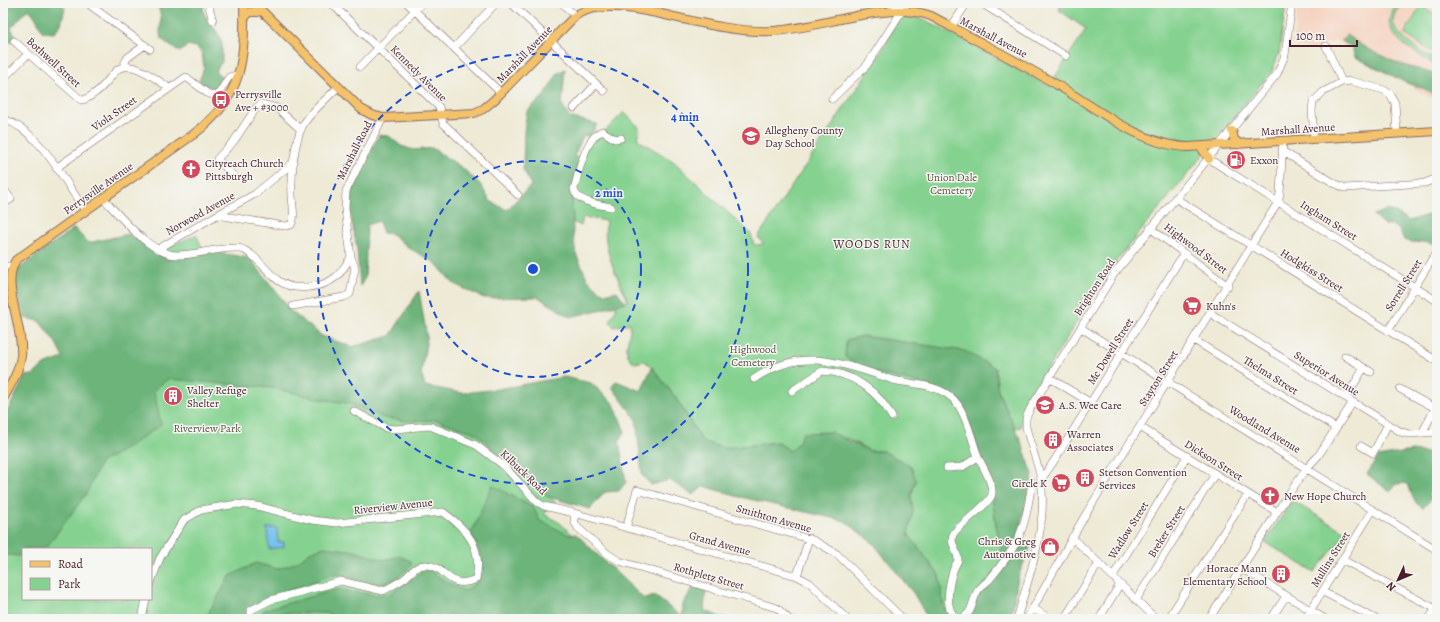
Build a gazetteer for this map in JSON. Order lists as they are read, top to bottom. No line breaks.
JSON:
{"streets":{"main road":["Marshall Avenue","Perrysville Avenue"],"street":["Bothwell Street","Kennedy Avenue","Viola Street","Marshall Road","Norwood Avenue","Ingham Street","Highwood Street","Hodgkiss Street","Sorrell Street","Brighton Road","Mc Dowell Street","Superior Avenue","Thelma Street","Stayton Street","Woodland Avenue","Dickson Street","Kilbuck Road","Riverview Avenue","Smithton Avenue","Wadlow Street","Breker Street","Grand Avenue","Mullins Street","Rothpletz Street"]},"crossings":[["Marshall Avenue","Kennedy Avenue"],["Marshall Avenue","Marshall Road"],["Marshall Avenue","Brighton Road"],["Marshall Avenue","Stayton Street"],["Viola Street","Perrysville Avenue"],["Ingham Street","Sorrell Street"],["Ingham Street","Brighton Road"],["Ingham Street","Stayton Street"],["Highwood Street","Brighton Road"],["Highwood Street","Mc Dowell Street"],["Highwood Street","Stayton Street"],["Hodgkiss Street","Sorrell Street"],["Hodgkiss Street","Brighton Road"],["Hodgkiss Street","Stayton Street"],["Brighton Road","Mc Dowell Street"],["Brighton Road","Woodland Avenue"],["Mc Dowell Street","Woodland Avenue"],["Superior Avenue","Stayton Street"],["Thelma Street","Stayton Street"],["Stayton Street","Woodland Avenue"],["Stayton Street","Dickson Street"],["Woodland Avenue","Mullins Street"],["Dickson Street","Wadlow Street"],["Dickson Street","Breker Street"],["Kilbuck Road","Grand Avenue"],["Kilbuck Road","Rothpletz Street"],["Smithton Avenue","Grand Avenue"],["Grand Avenue","Rothpletz Street"]],"districts":["WOODS RUN"],"parks":["Union Dale Cemetery","Highwood Cemetery","Riverview Park"],"places":{"bus stop":["Perrysville Ave + #3000"],"school or university":["Allegheny County Day School","A.S. Wee Care"],"fuel station":["Exxon"],"church":["Cityreach Church Pittsburgh","New Hope Church"],"supermarket":["Kuhn's","Circle K"],"building":["Valley Refuge Shelter","Warren Associates","Stetson Convention Services","Horace Mann Elementary School"],"shop":["Chris & Greg Automotive"]},"legend":["Road","Park"],"scale_bar":"100 m","north":"bottom left","rings":["4 min","2 min"]}
